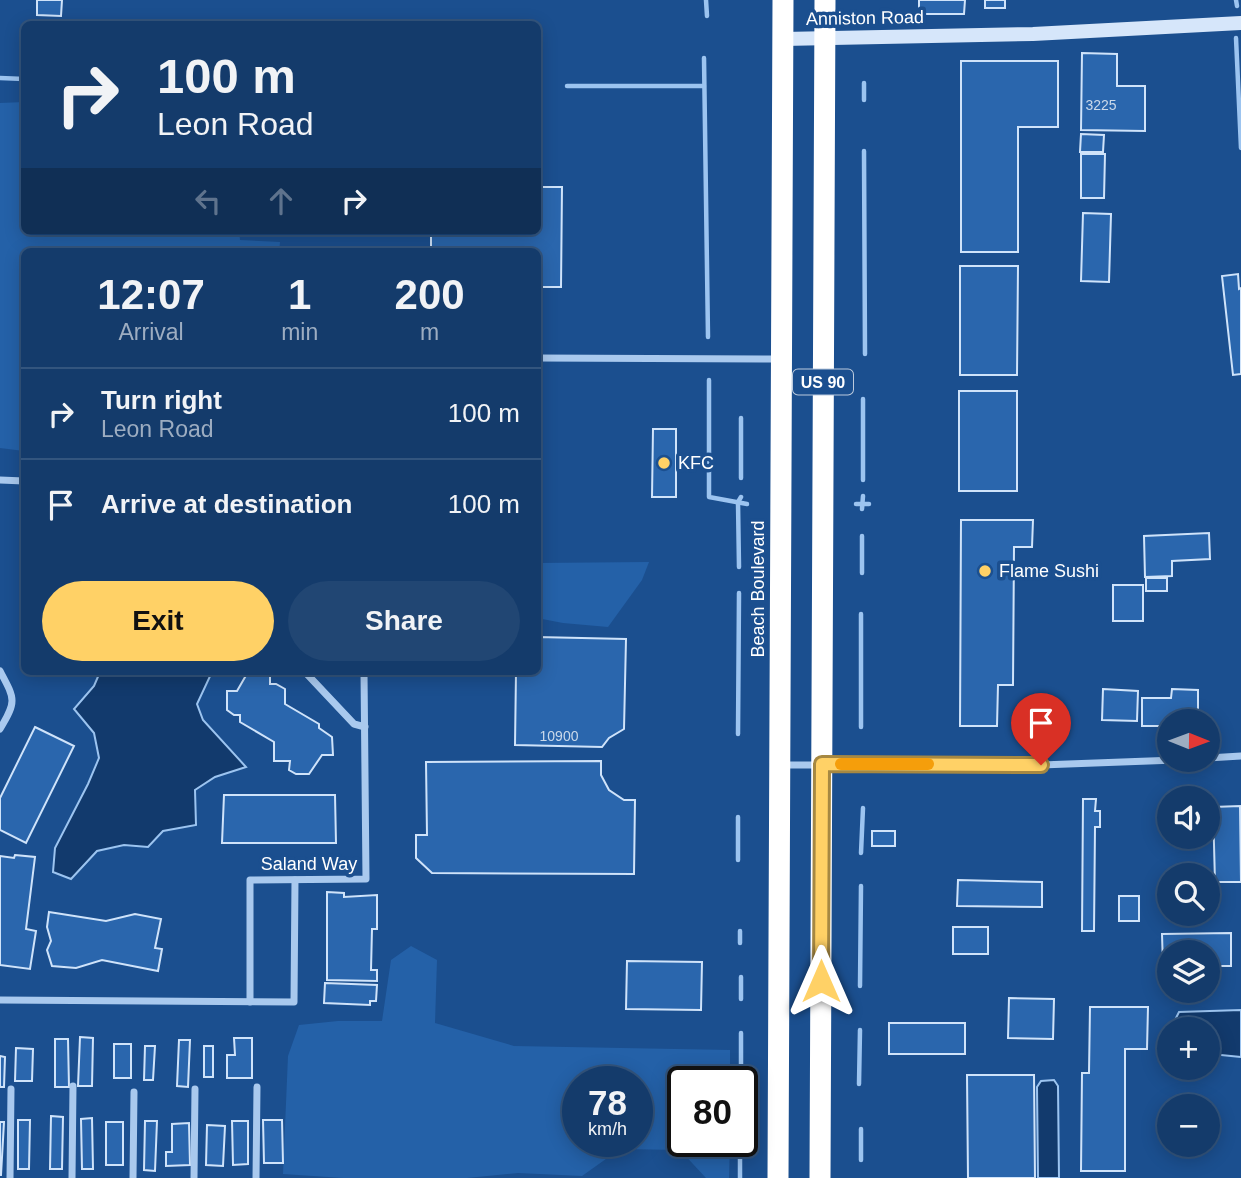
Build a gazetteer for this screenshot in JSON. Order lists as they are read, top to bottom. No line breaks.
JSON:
{"streets":{"highway":["US 90","Beach Boulevard"],"street":["Anniston Road","Saland Way"]},"crossings":[["Anniston Road","US 90"],["Anniston Road","Beach Boulevard"]],"places":["KFC","Flame Sushi"],"house_numbers":["3225","10900"],"north":"right","page":{"turn":["100 m","Leon Road"],"eta":["12:07","Arrival","1","min","200","m"],"list":[{"name":"Turn right","note":"Leon Road","value":"100 m"},{"name":"Arrive at destination","value":"100 m"}],"buttons":["Exit","Share"],"map_buttons":["+","−"],"speed":"78 km/h","limit":"80"}}
